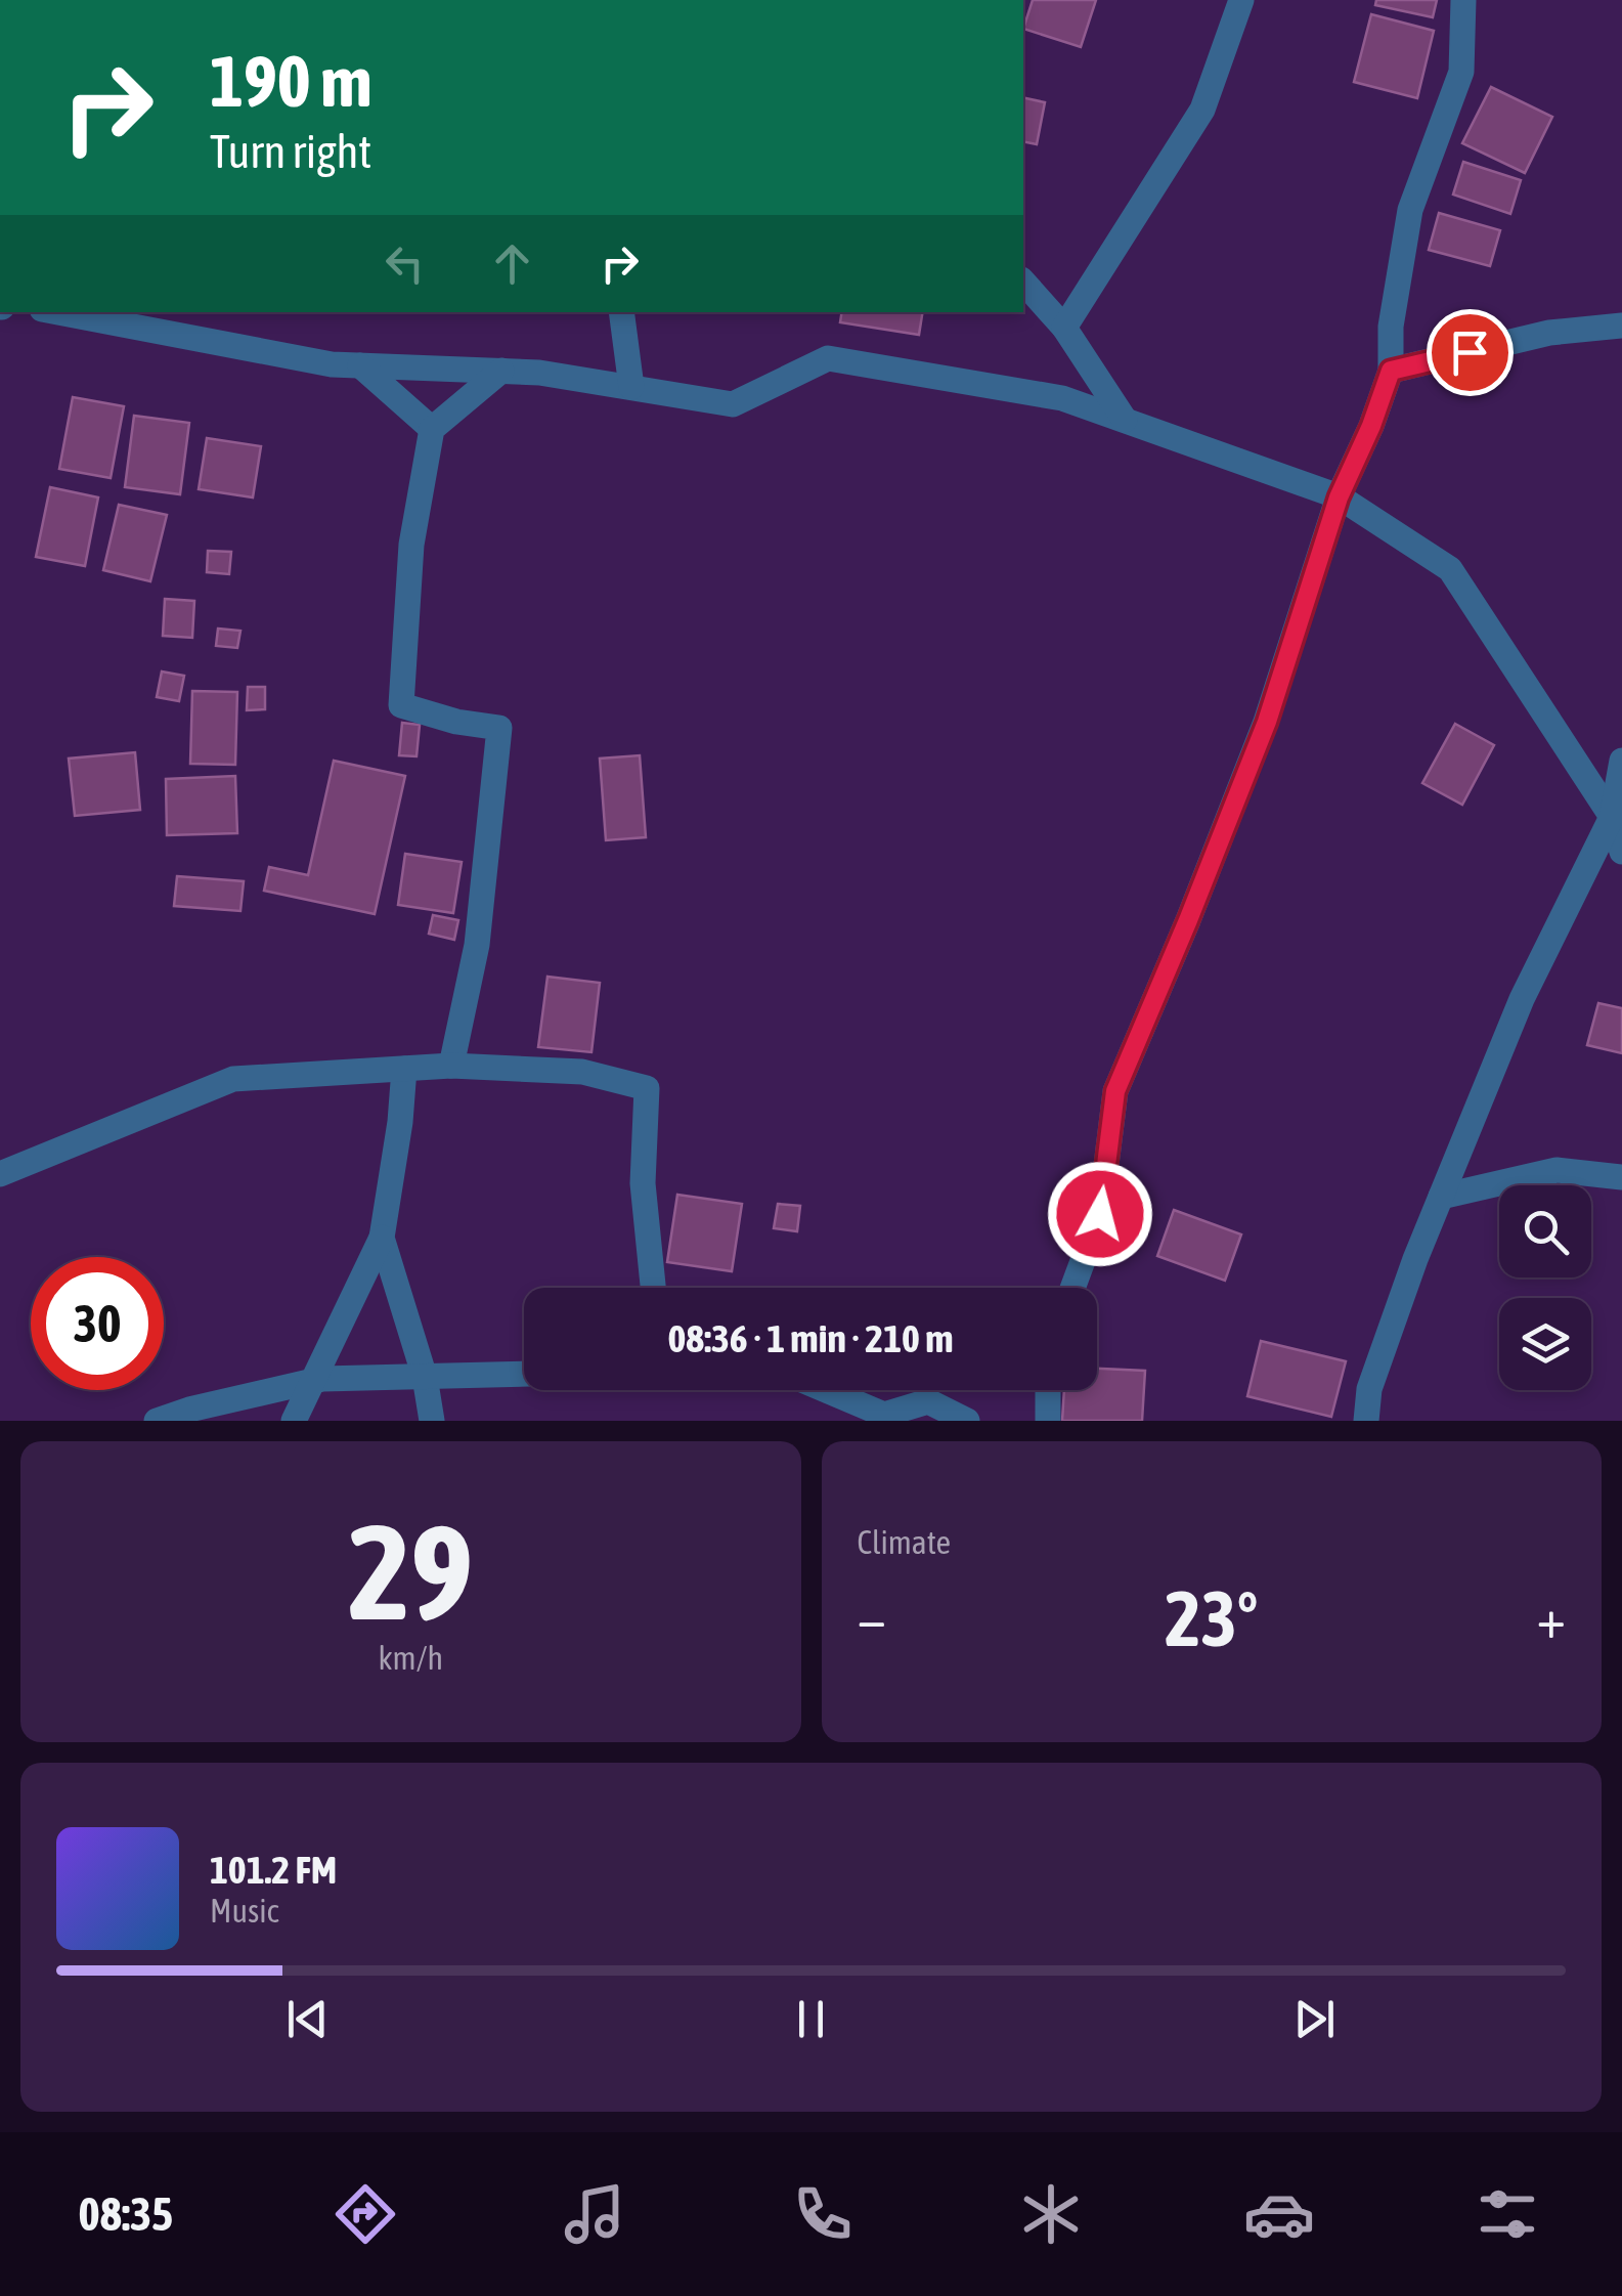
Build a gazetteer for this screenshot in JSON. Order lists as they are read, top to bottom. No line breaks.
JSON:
{"page":{"turn":["190 m","Turn right"],"limit":"30","trip":"08:36 · 1 min · 210 m","tile":[["29","km/h"],"Climate"],"heat":["−","23°","+"],"song":["101.2 FM","Music"],"tabs":"08:35"}}
